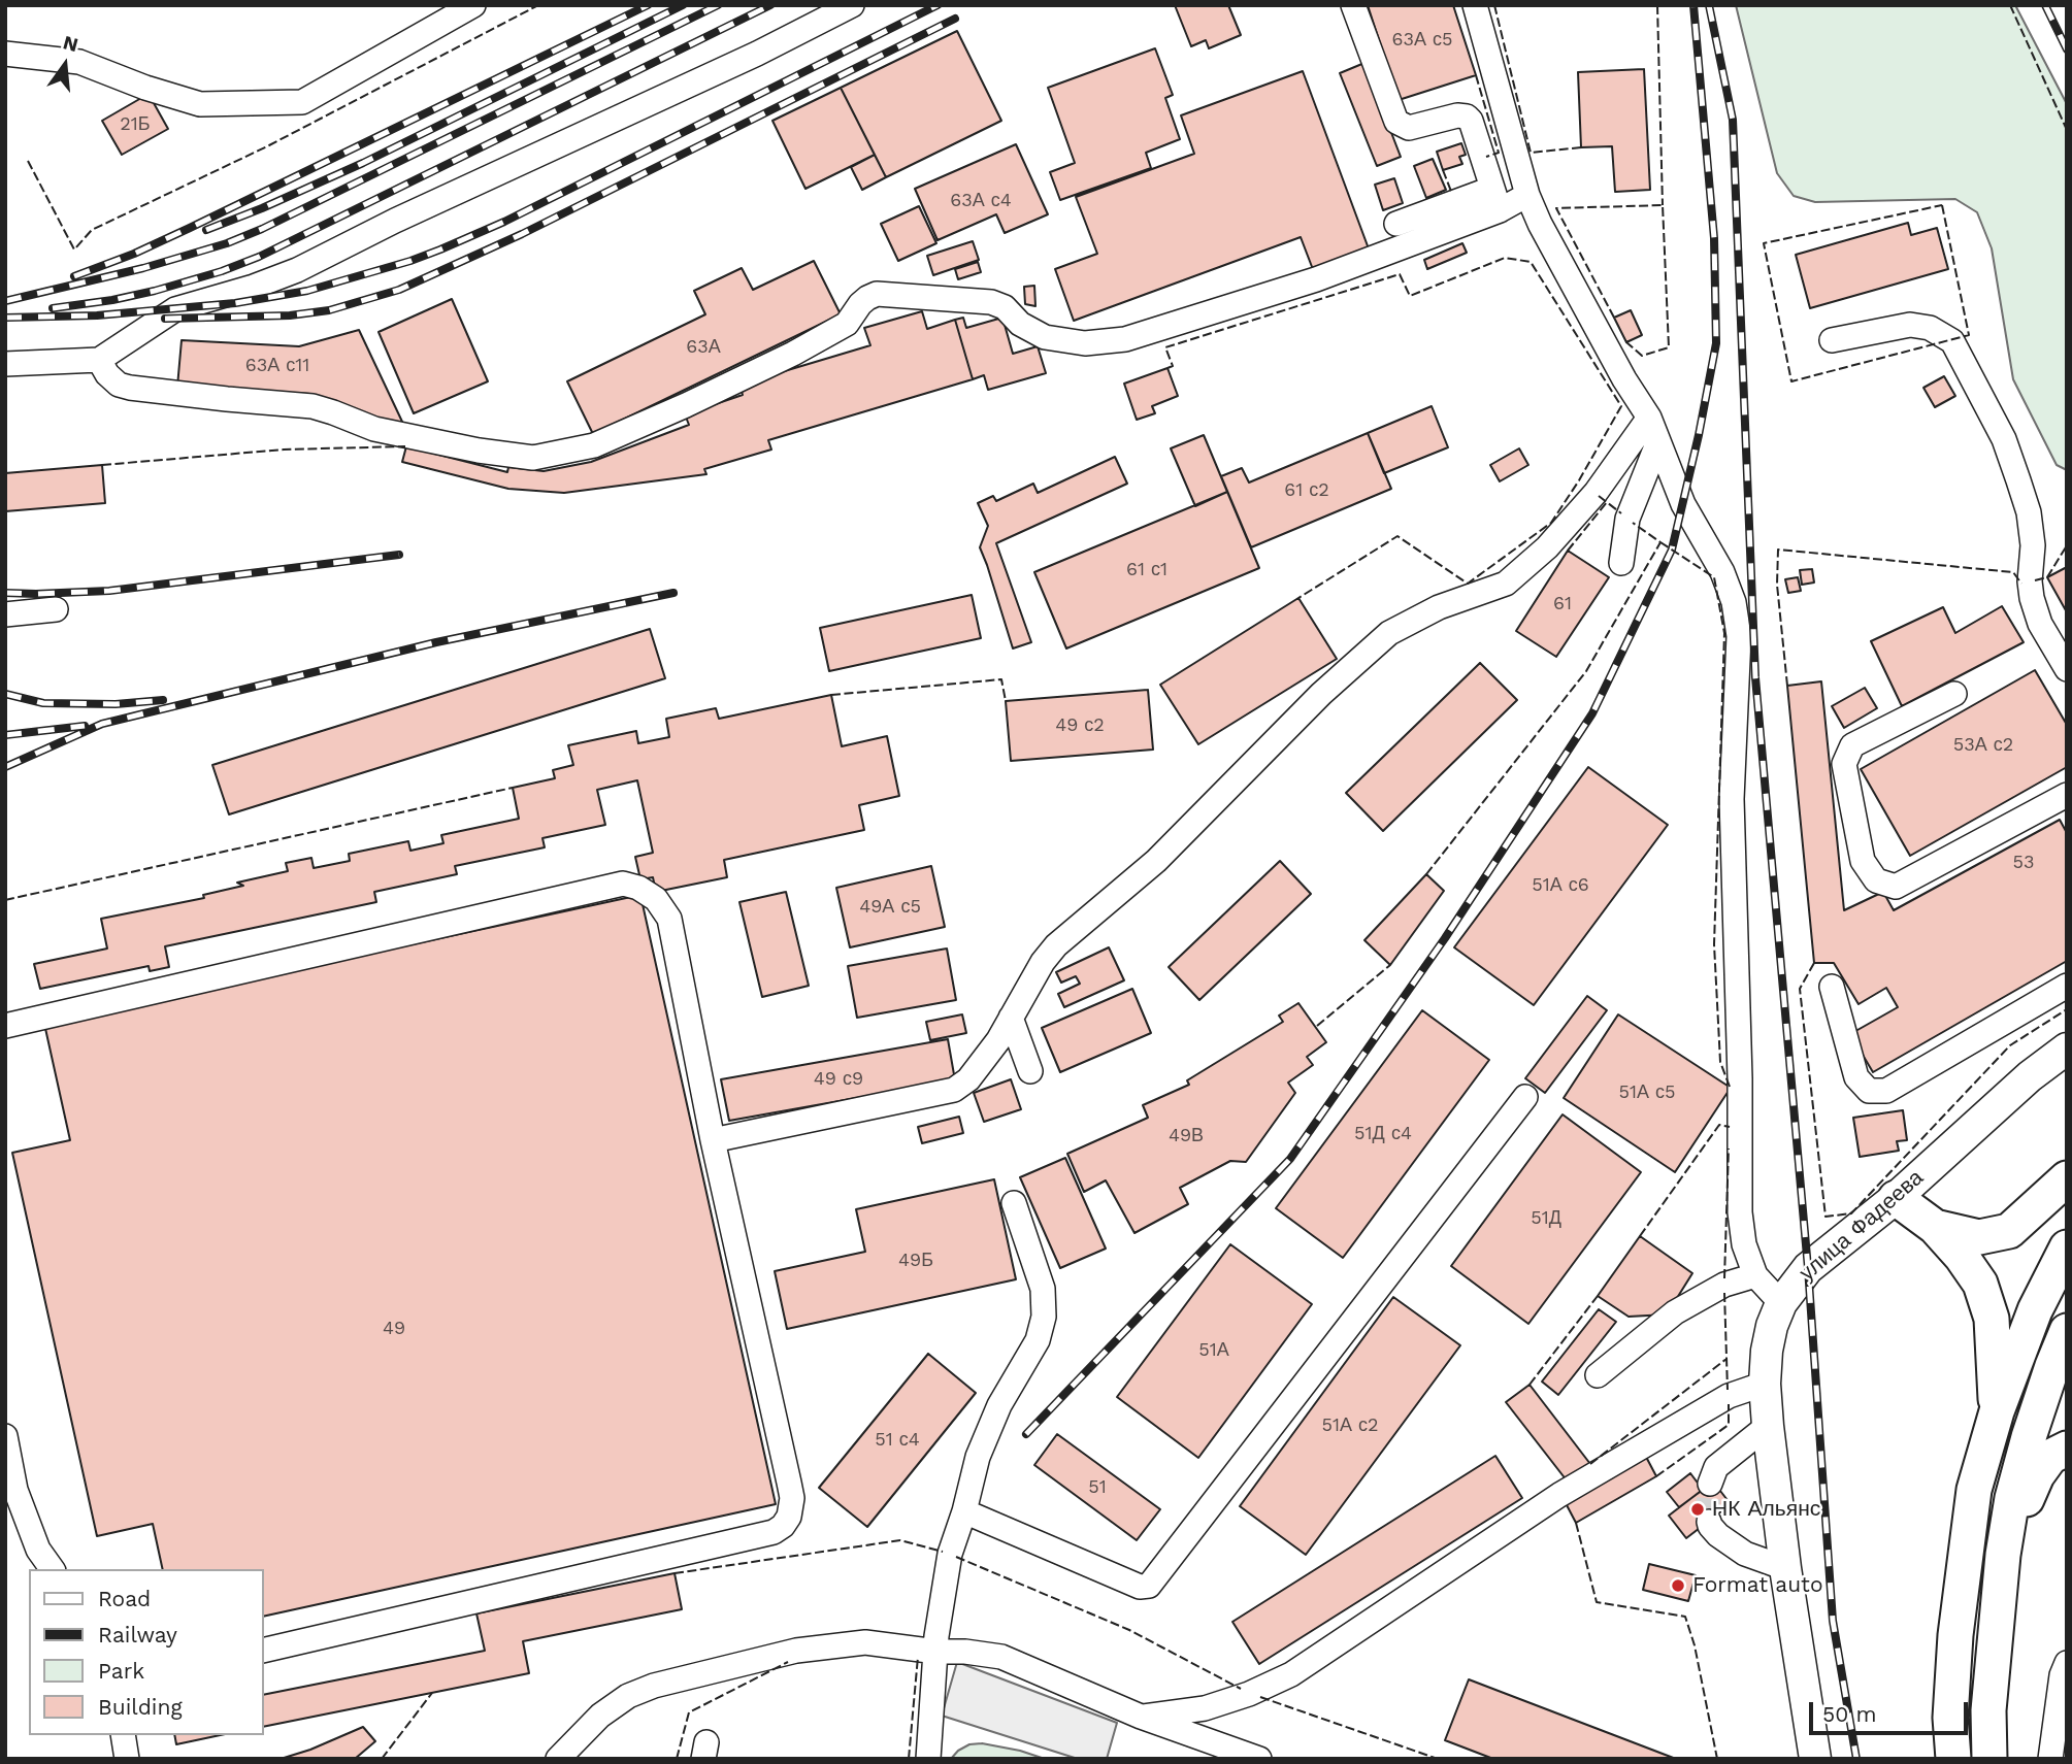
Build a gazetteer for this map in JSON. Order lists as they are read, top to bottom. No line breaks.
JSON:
{"streets":{"main road":["улица Фадеева"]},"places":["НК Альянс","Format auto"],"house_numbers":["63А с5","21Б","63А с4","63А","63А с11","61 с2","61 с1","61","49 с2","53А с2","53","51А с6","49А с5","49 с9","51А с5","51Д с4","49В","51Д","49Б","49","51А","51А с2","51 с4","51"],"legend":["Road","Railway","Park","Building"],"scale_bar":"50 m","north":"top"}
